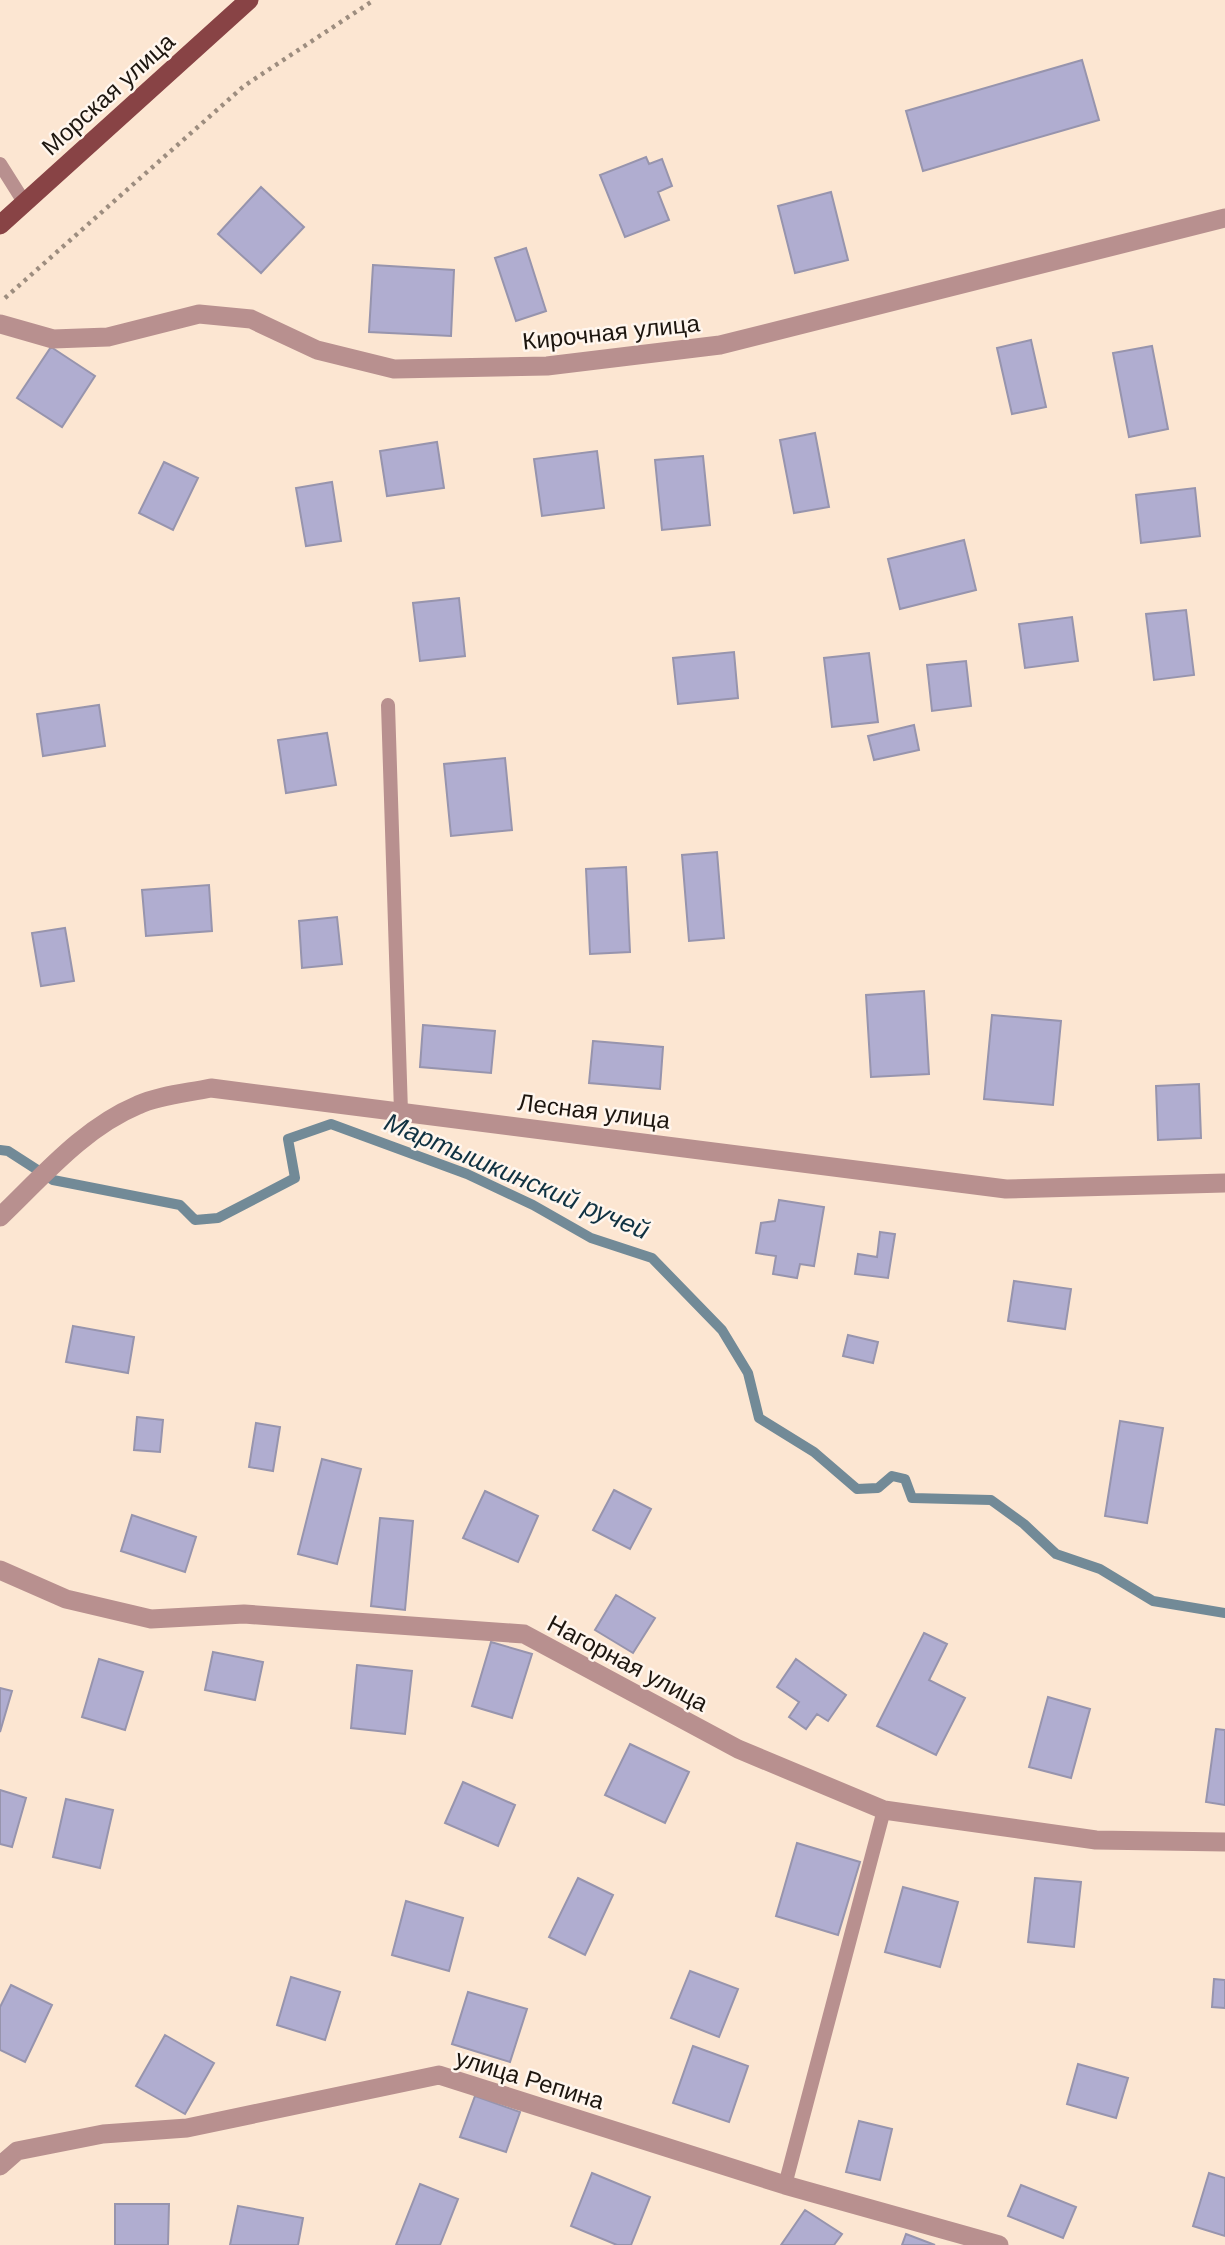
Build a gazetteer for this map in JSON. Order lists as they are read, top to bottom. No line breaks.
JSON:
{"streets":{"main road":["Морская улица"],"street":["Кирочная улица","Лесная улица","Нагорная улица","улица Репина"]},"water":["Мартышкинский ручей"]}
